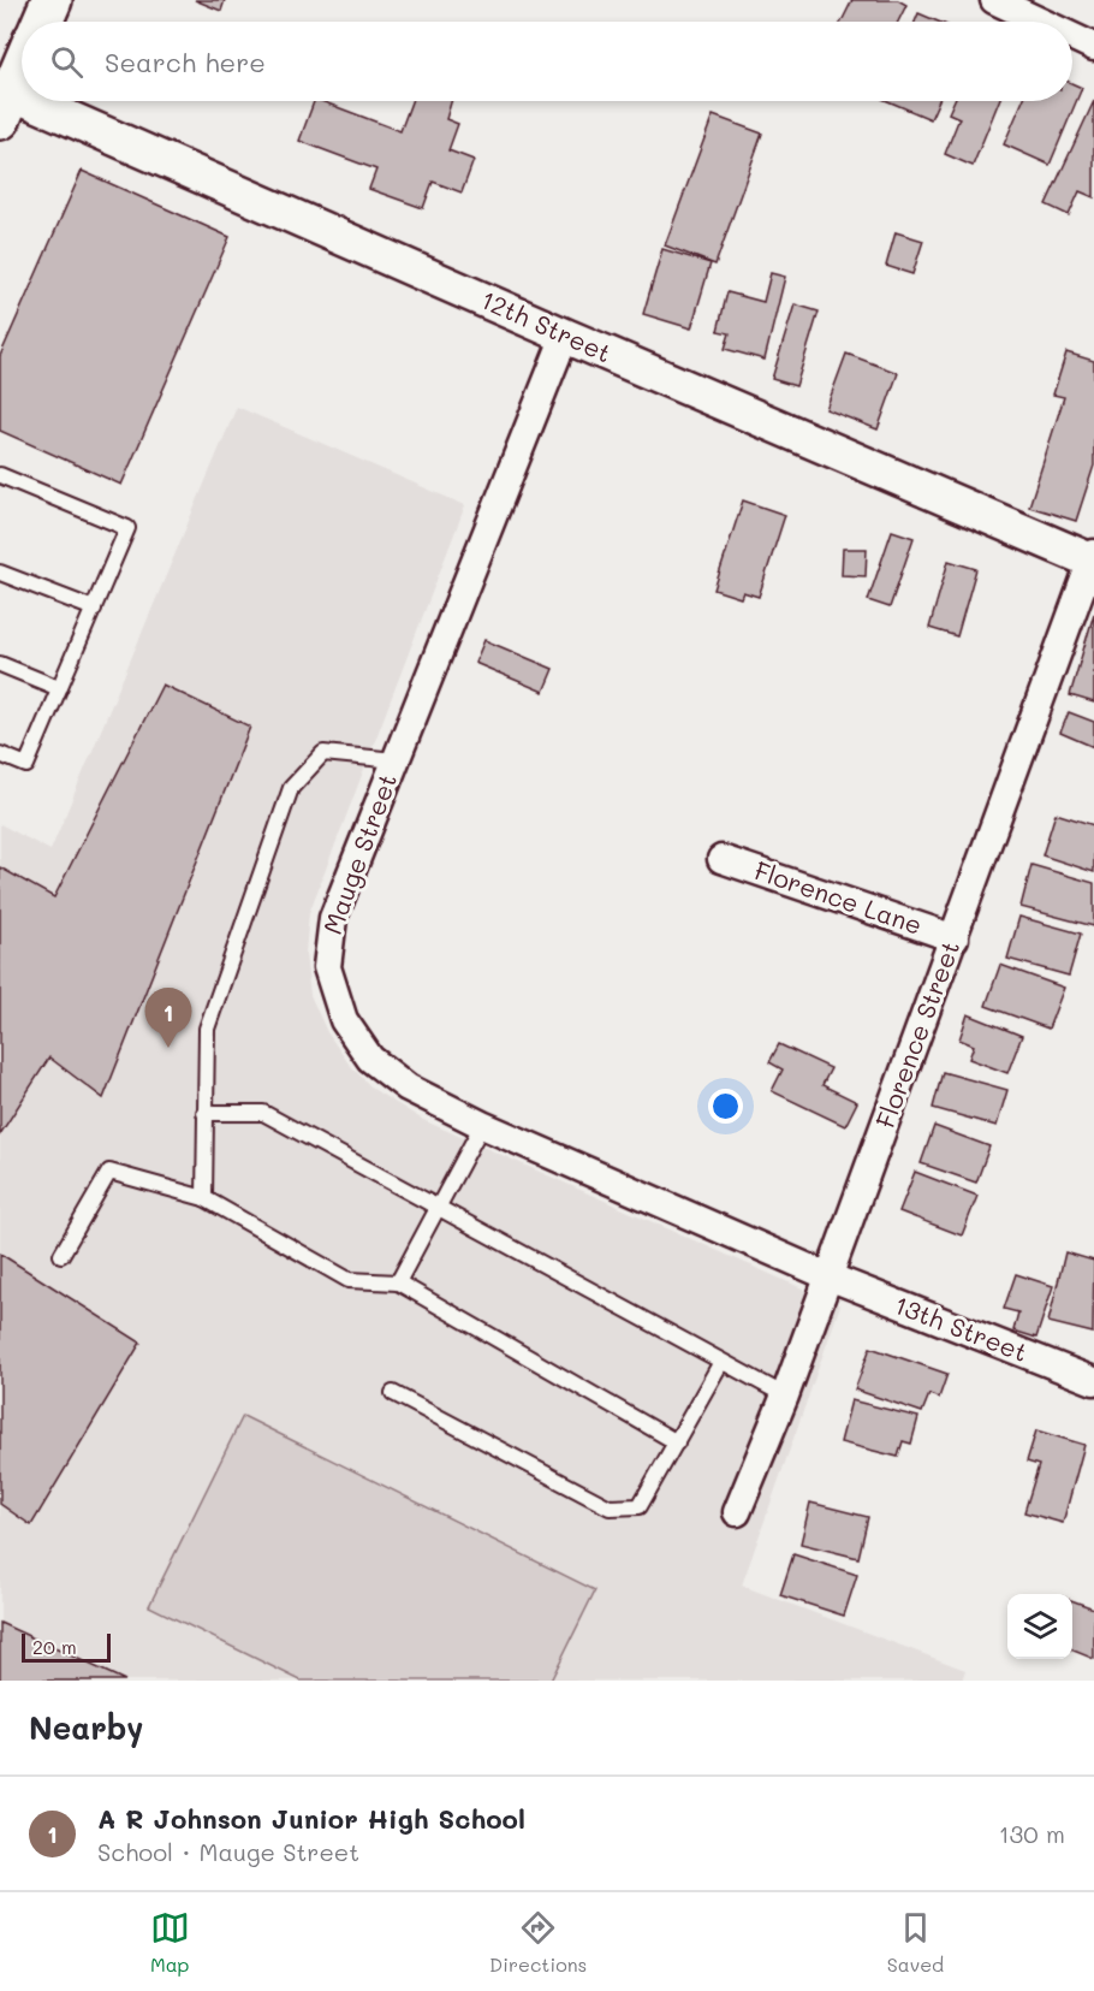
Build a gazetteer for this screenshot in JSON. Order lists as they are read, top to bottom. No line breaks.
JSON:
{"streets":{"street":["12th Street","Mauge Street","Florence Lane","Florence Street","13th Street"]},"crossings":[["12th Street","Mauge Street"],["12th Street","Florence Street"],["Mauge Street","Florence Street"],["Mauge Street","13th Street"],["Florence Lane","Florence Street"],["Florence Street","13th Street"]],"scale_bar":"20 m","page":{"search":"Search here","pins":"1","scale":"20 m","heading":"Nearby","list":[{"mark":"1","name":"A R Johnson Junior High School","note":"School · Mauge Street","value":"130 m"}],"nav":["Map","Directions","Saved"]}}
